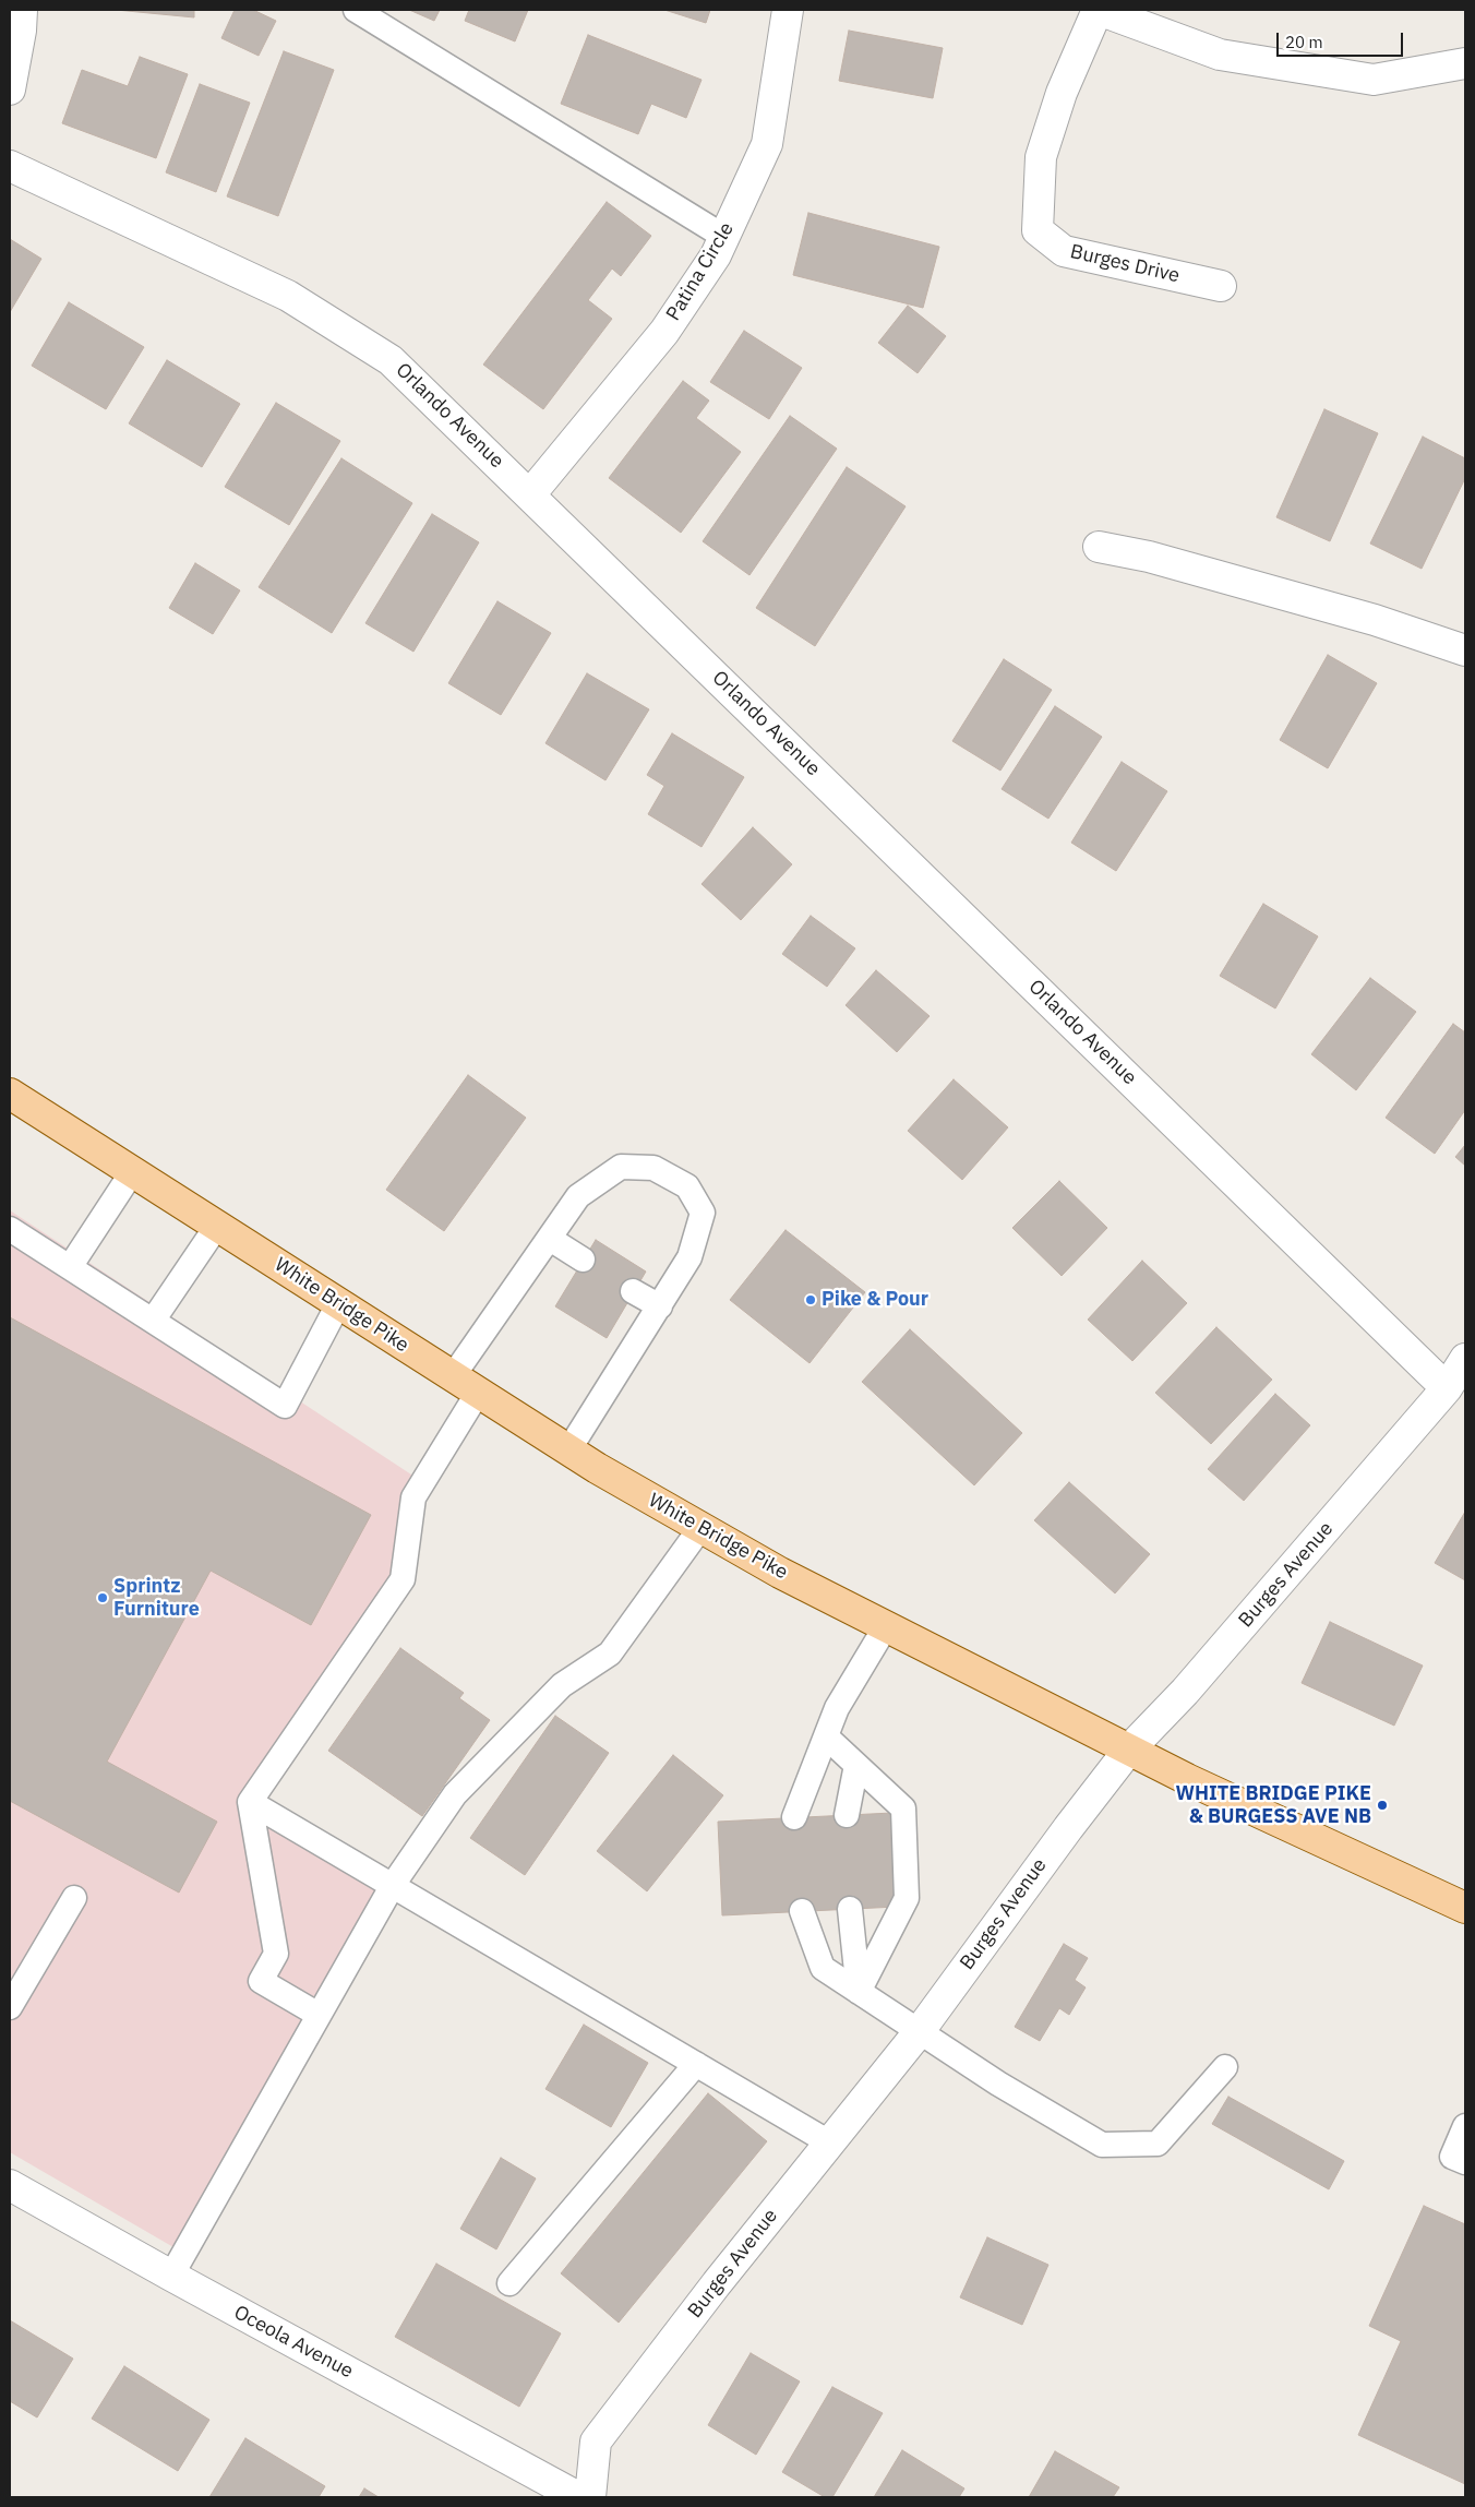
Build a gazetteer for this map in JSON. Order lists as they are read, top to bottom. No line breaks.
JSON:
{"streets":{"main road":["White Bridge Pike"],"street":["Burges Drive","Patina Circle","Orlando Avenue","Burges Avenue","Oceola Avenue"]},"crossings":[["Patina Circle","Orlando Avenue"],["Orlando Avenue","Burges Avenue"],["White Bridge Pike","Burges Avenue"]],"places":["Pike & Pour","Sprintz Furniture","WHITE BRIDGE PIKE & BURGESS AVE NB"],"scale_bar":"20 m"}
